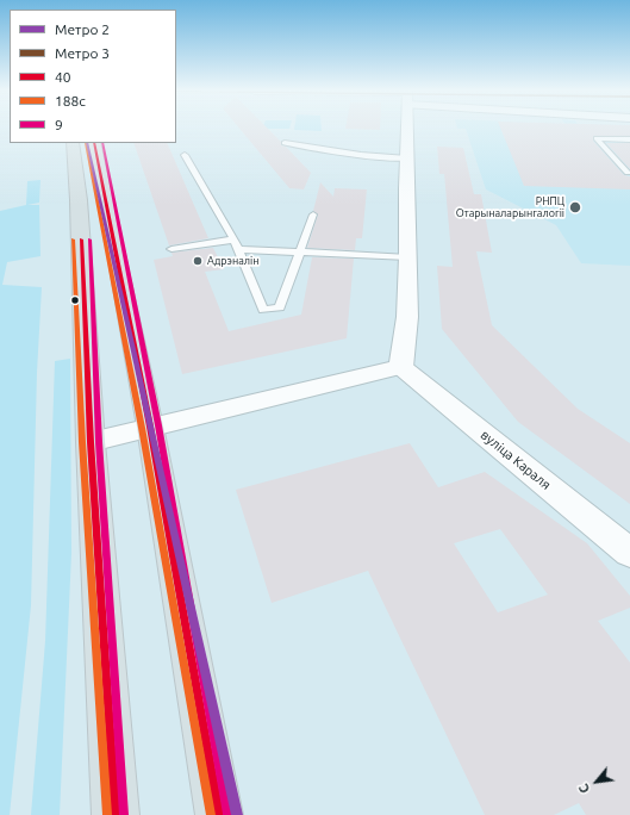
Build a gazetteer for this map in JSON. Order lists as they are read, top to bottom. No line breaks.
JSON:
{"streets":{"street":["вуліца Караля"]},"places":["РНПЦ Отарыналарынгалогіі","Адрэналін"],"lines":["metro line 2","transit line 40","transit line 188с","transit line 9"],"legend":["Метро 2","Метро 3","40","188с","9"],"north":"bottom left"}
